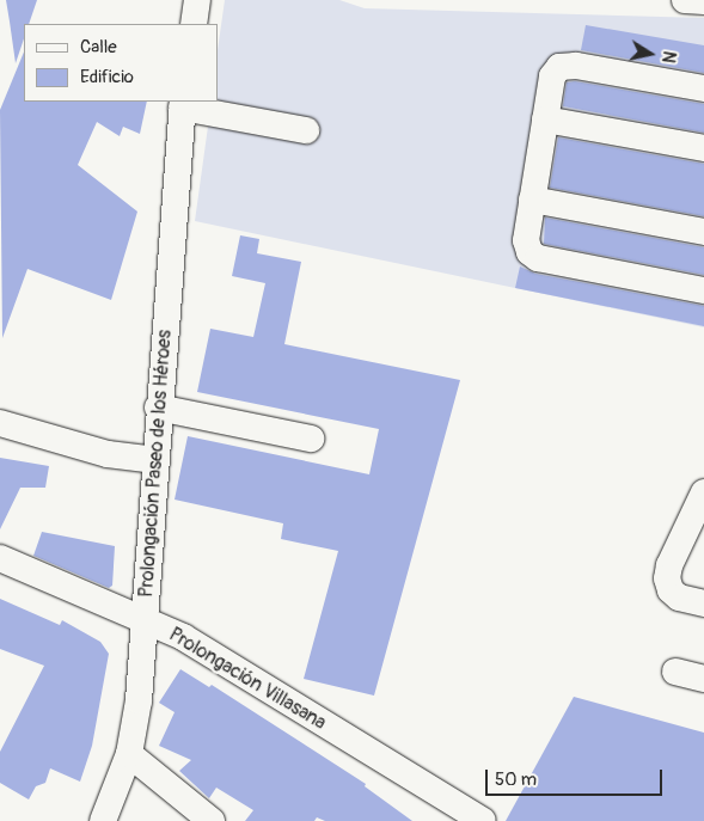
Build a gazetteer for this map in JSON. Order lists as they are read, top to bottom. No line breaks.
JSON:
{"streets":{"street":["Prolongación Paseo de los Héroes","Prolongación Villasana"]},"crossings":[["Prolongación Paseo de los Héroes","Prolongación Villasana"]],"legend":["Calle","Edificio"],"scale_bar":"50 m","north":"right"}
